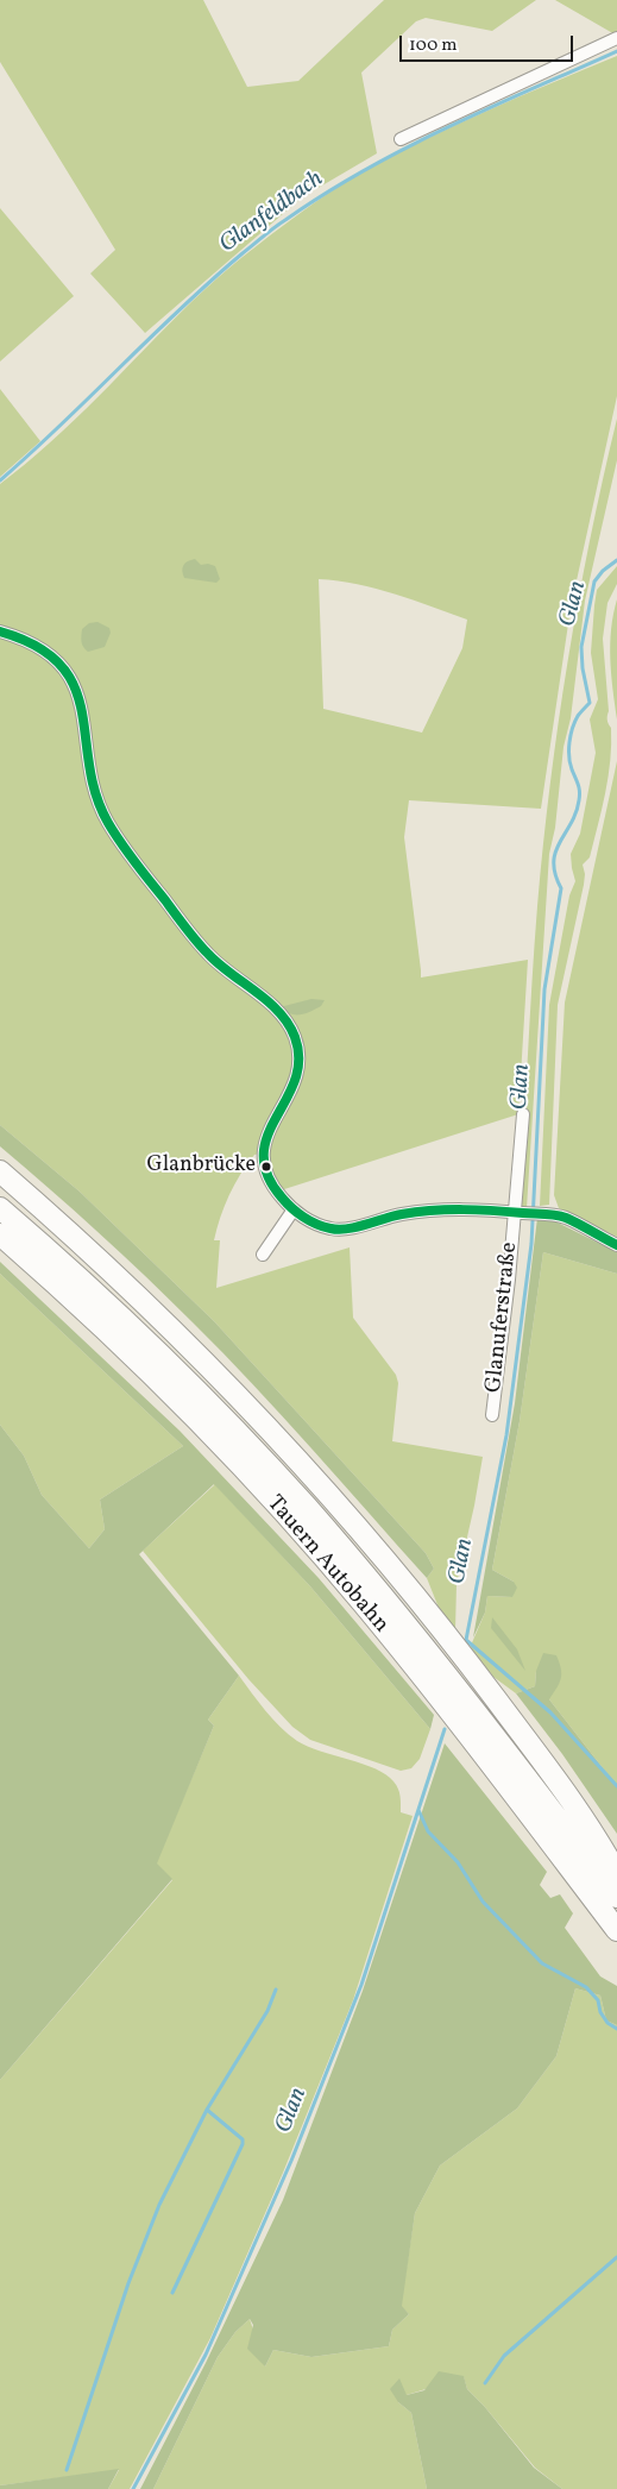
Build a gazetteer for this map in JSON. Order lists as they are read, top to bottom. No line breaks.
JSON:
{"streets":{"highway":["Tauern Autobahn"],"street":["Glanuferstraße"]},"water":["Glanfeldbach","Glan"],"places":["Glanbrücke"],"scale_bar":"100 m"}
